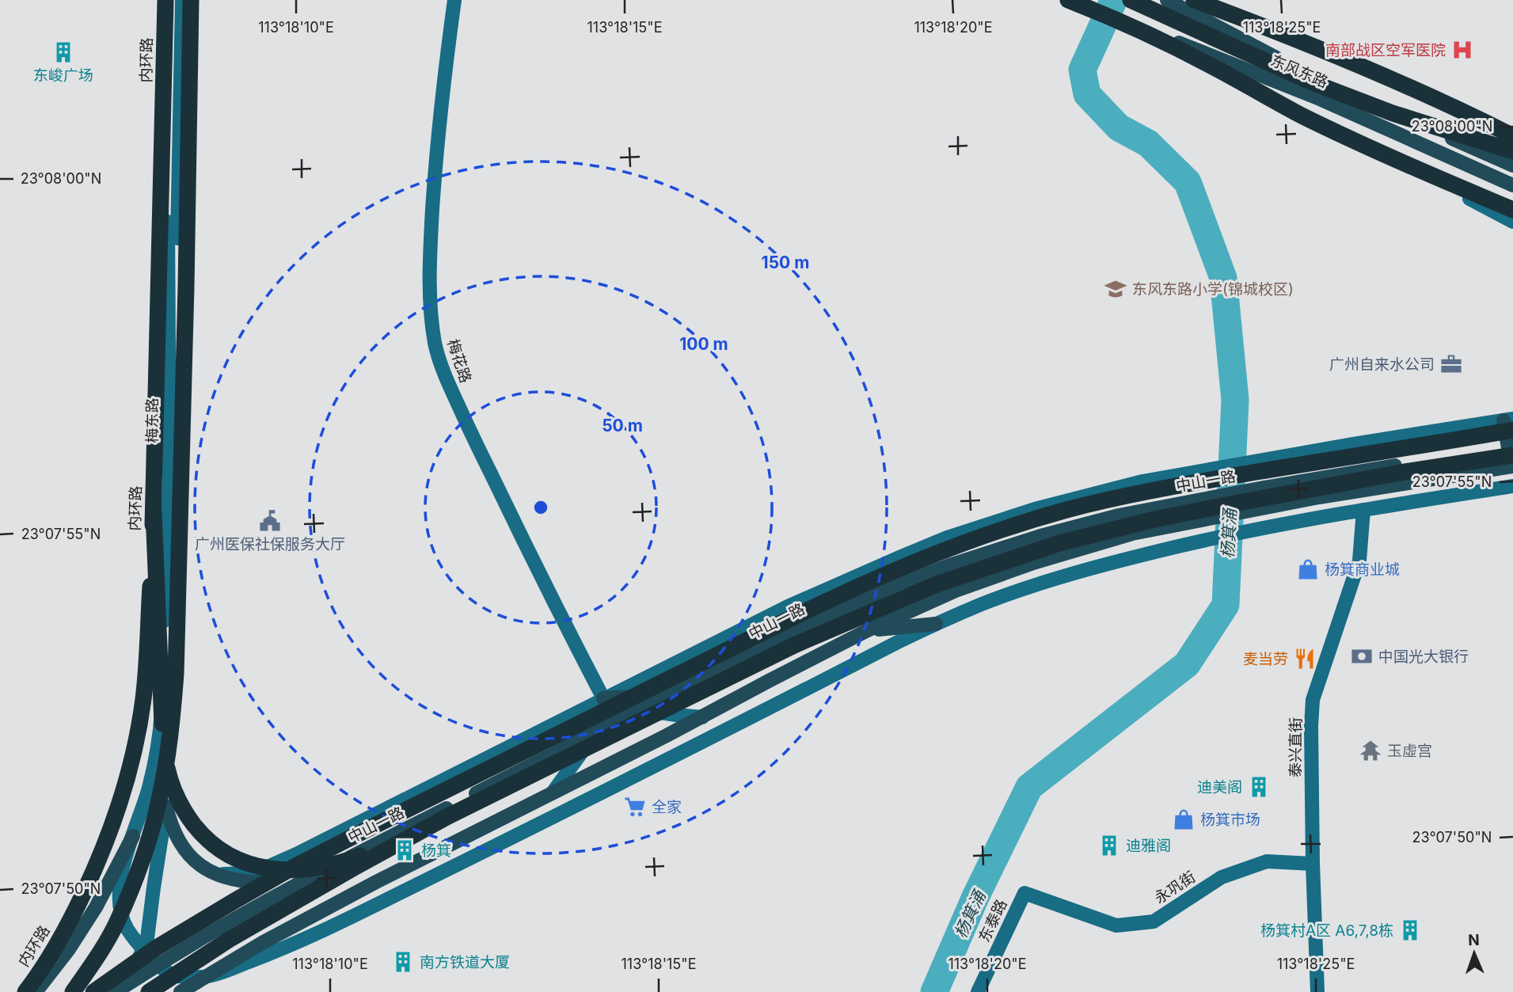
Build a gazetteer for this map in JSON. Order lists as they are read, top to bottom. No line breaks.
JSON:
{"streets":{"highway":["内环路","东风东路"],"main road":["中山一路"],"street":["梅花路","梅东路","泰兴直街","永巩街","东泰路"]},"crossings":[["梅东路","中山一路"],["泰兴直街","永巩街"],["永巩街","东泰路"]],"water":["杨箕涌"],"places":{"hospital":["南部战区空军医院"],"building":["东峻广场","迪美阁","迪雅阁","杨箕","杨箕村A区 A6,7,8栋","南方铁道大厦"],"school or university":["东风东路小学(锦城校区)"],"office":["广州自来水公司"],"public building":["广州医保社保服务大厅"],"shop":["杨箕商业城","杨箕市场"],"bank":["中国光大银行"],"restaurant":["麦当劳"],"temple":["玉虛宫"],"supermarket":["全家"]},"north":"top","coordinates":["113°18'10\"E","113°18'15\"E","113°18'20\"E","113°18'25\"E","23°08'00\"N","23°07'55\"N","23°07'50\"N"],"rings":["150 m","100 m","50 m"]}
